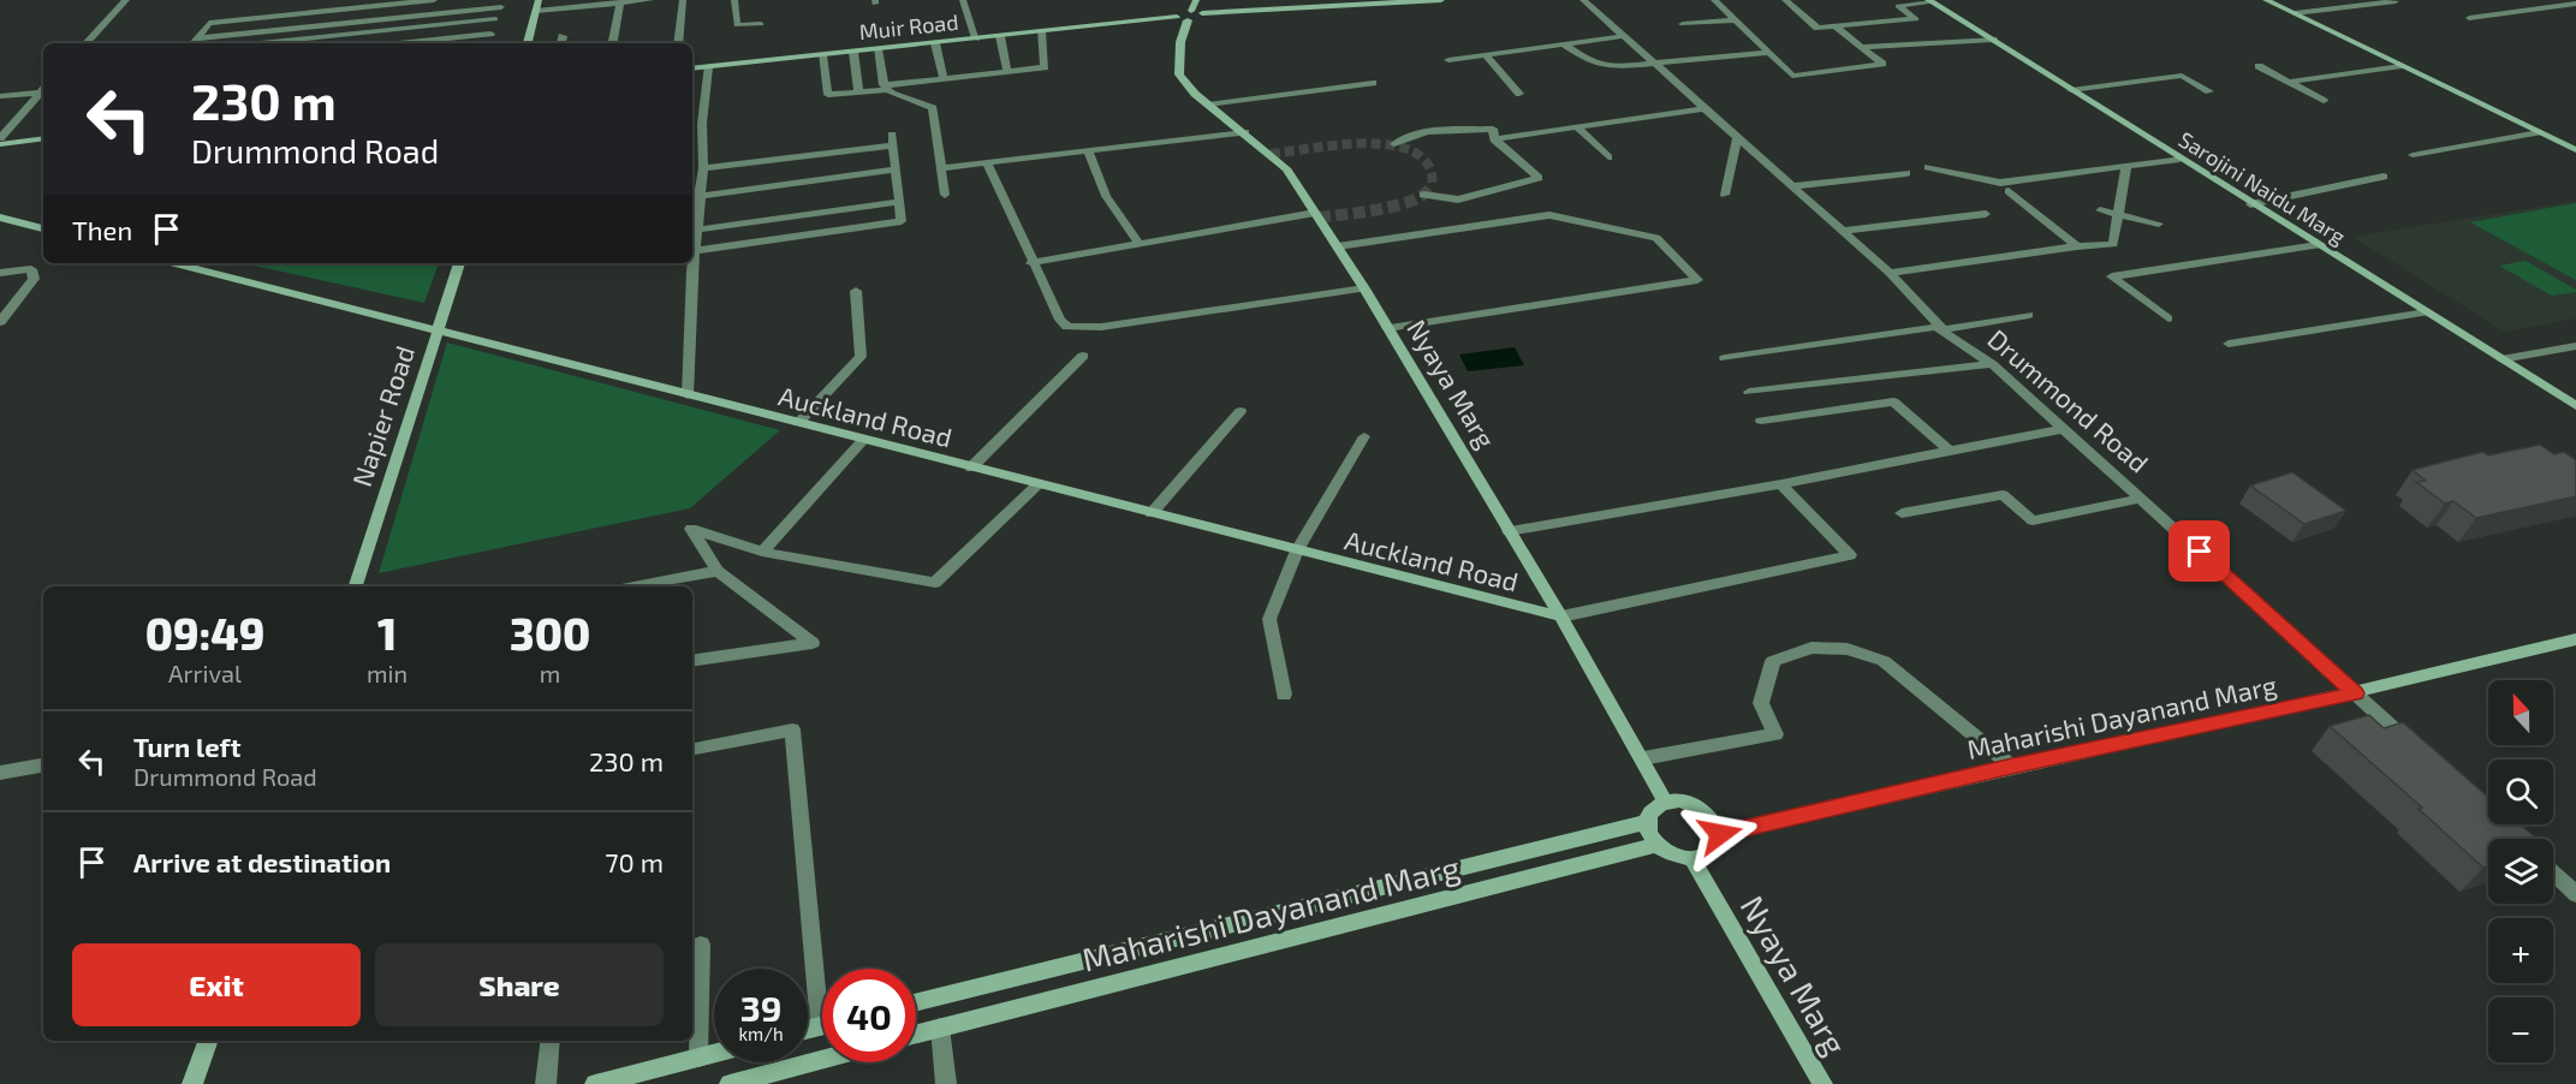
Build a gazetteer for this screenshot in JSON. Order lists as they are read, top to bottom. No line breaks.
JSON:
{"streets":{"street":["Muir Road","Sarojini Naidu Marg","Nyaya Marg","Drummond Road","Napier Road","Auckland Road","Maharishi Dayanand Marg"]},"crossings":[["Muir Road","Nyaya Marg"],["Nyaya Marg","Auckland Road"],["Nyaya Marg","Maharishi Dayanand Marg"],["Drummond Road","Maharishi Dayanand Marg"],["Napier Road","Auckland Road"]],"north":"top","page":{"turn":["230 m","Drummond Road"],"then":"Then","eta":["09:49","Arrival","1","min","300","m"],"map_buttons":["+","−"],"list":[{"name":"Turn left","note":"Drummond Road","value":"230 m"},{"name":"Arrive at destination","value":"70 m"}],"buttons":["Exit","Share"],"speed":"39 km/h","limit":"40"}}
